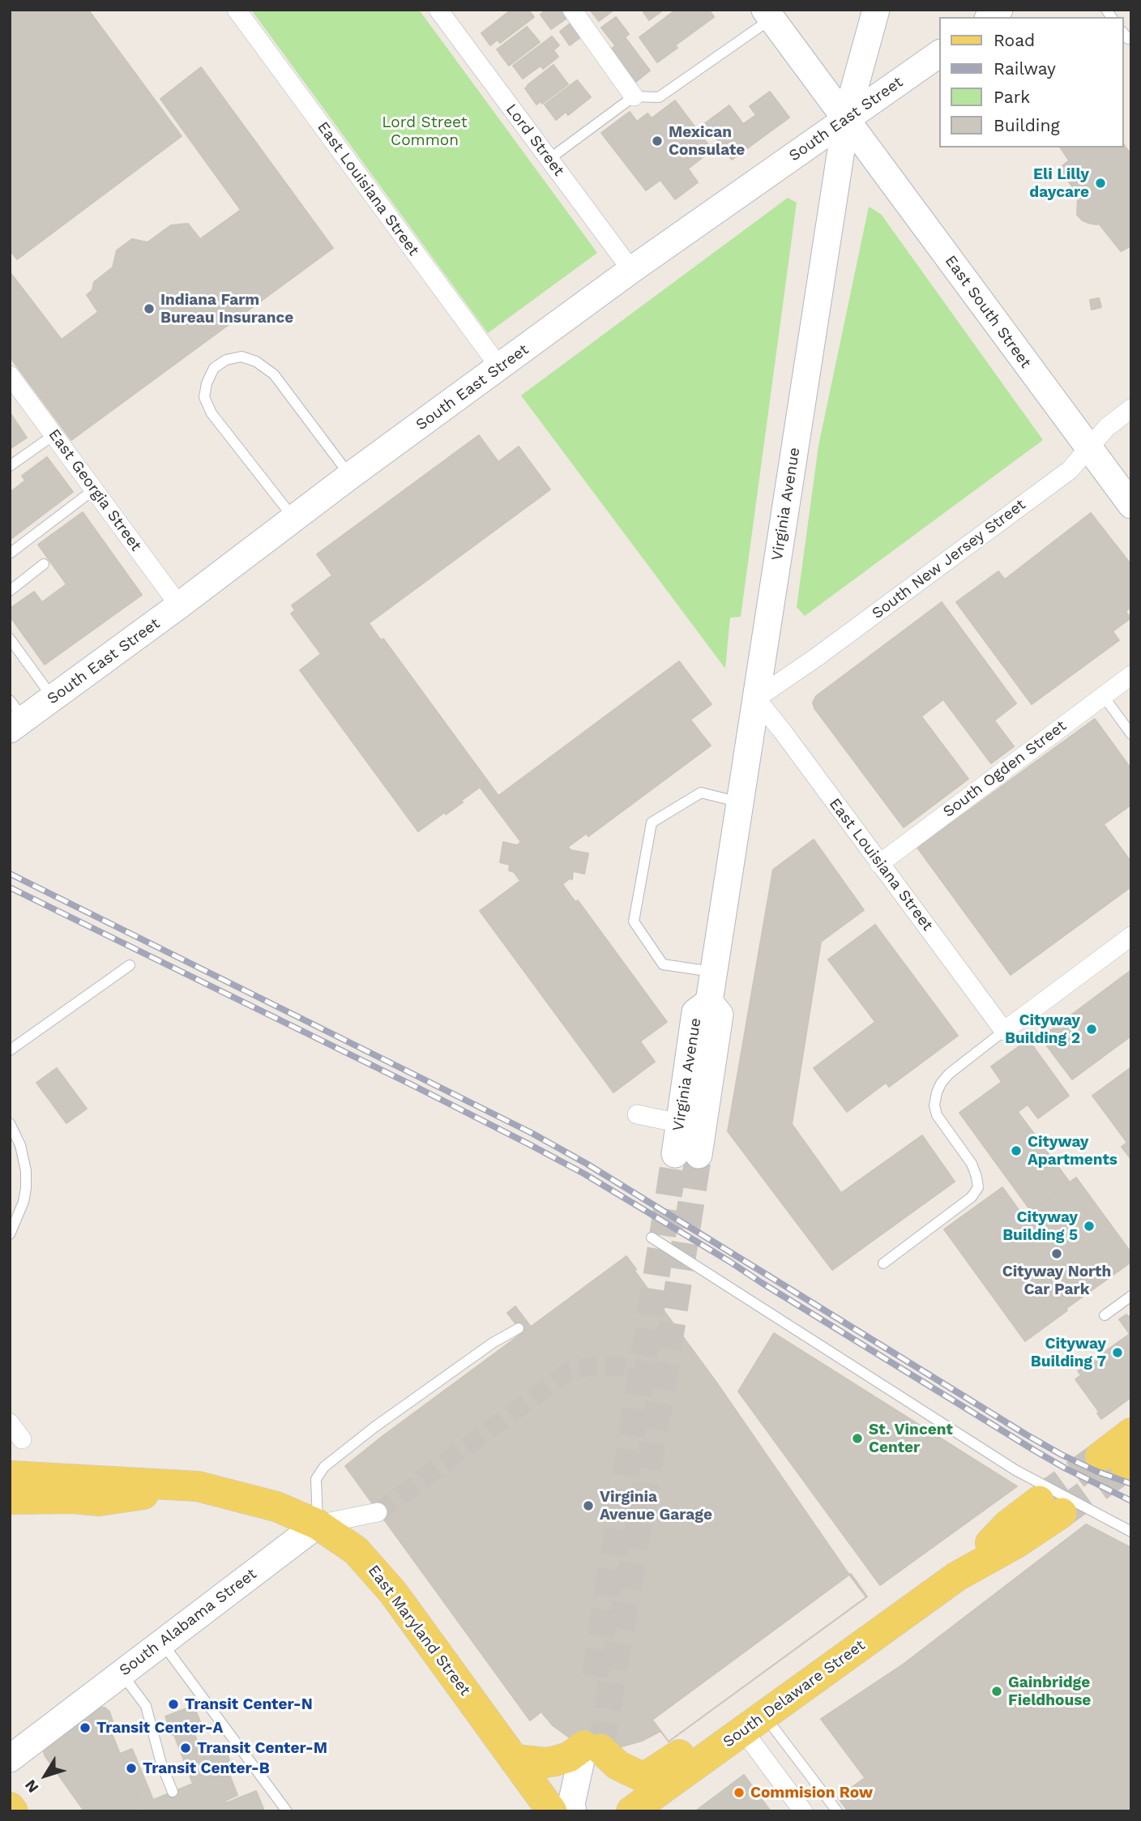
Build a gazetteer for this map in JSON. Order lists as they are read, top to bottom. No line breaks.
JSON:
{"streets":{"main road":["South East Street","East South Street","Virginia Avenue","South Alabama Street","East Maryland Street","South Delaware Street"],"street":["Lord Street","East Louisiana Street","East Georgia Street","South New Jersey Street","South Ogden Street"]},"crossings":[["South East Street","Lord Street"],["South East Street","East Louisiana Street"],["South East Street","East South Street"],["South East Street","East Georgia Street"],["South East Street","Virginia Avenue"],["East Louisiana Street","Virginia Avenue"],["East Louisiana Street","South New Jersey Street"],["East Louisiana Street","South Ogden Street"],["East South Street","Virginia Avenue"],["East South Street","South New Jersey Street"],["Virginia Avenue","South New Jersey Street"],["South Alabama Street","East Maryland Street"]],"parks":["Lord Street Common"],"places":["Mexican Consulate","Eli Lilly daycare","Indiana Farm Bureau Insurance","Cityway Building 2","Cityway Apartments","Cityway Building 5","Cityway North Car Park","Cityway Building 7","St. Vincent Center","Virginia Avenue Garage","Gainbridge Fieldhouse","Transit Center-N","Transit Center-A","Transit Center-M","Transit Center-B","Commision Row"],"legend":["Road","Railway","Park","Building"],"north":"bottom left"}
